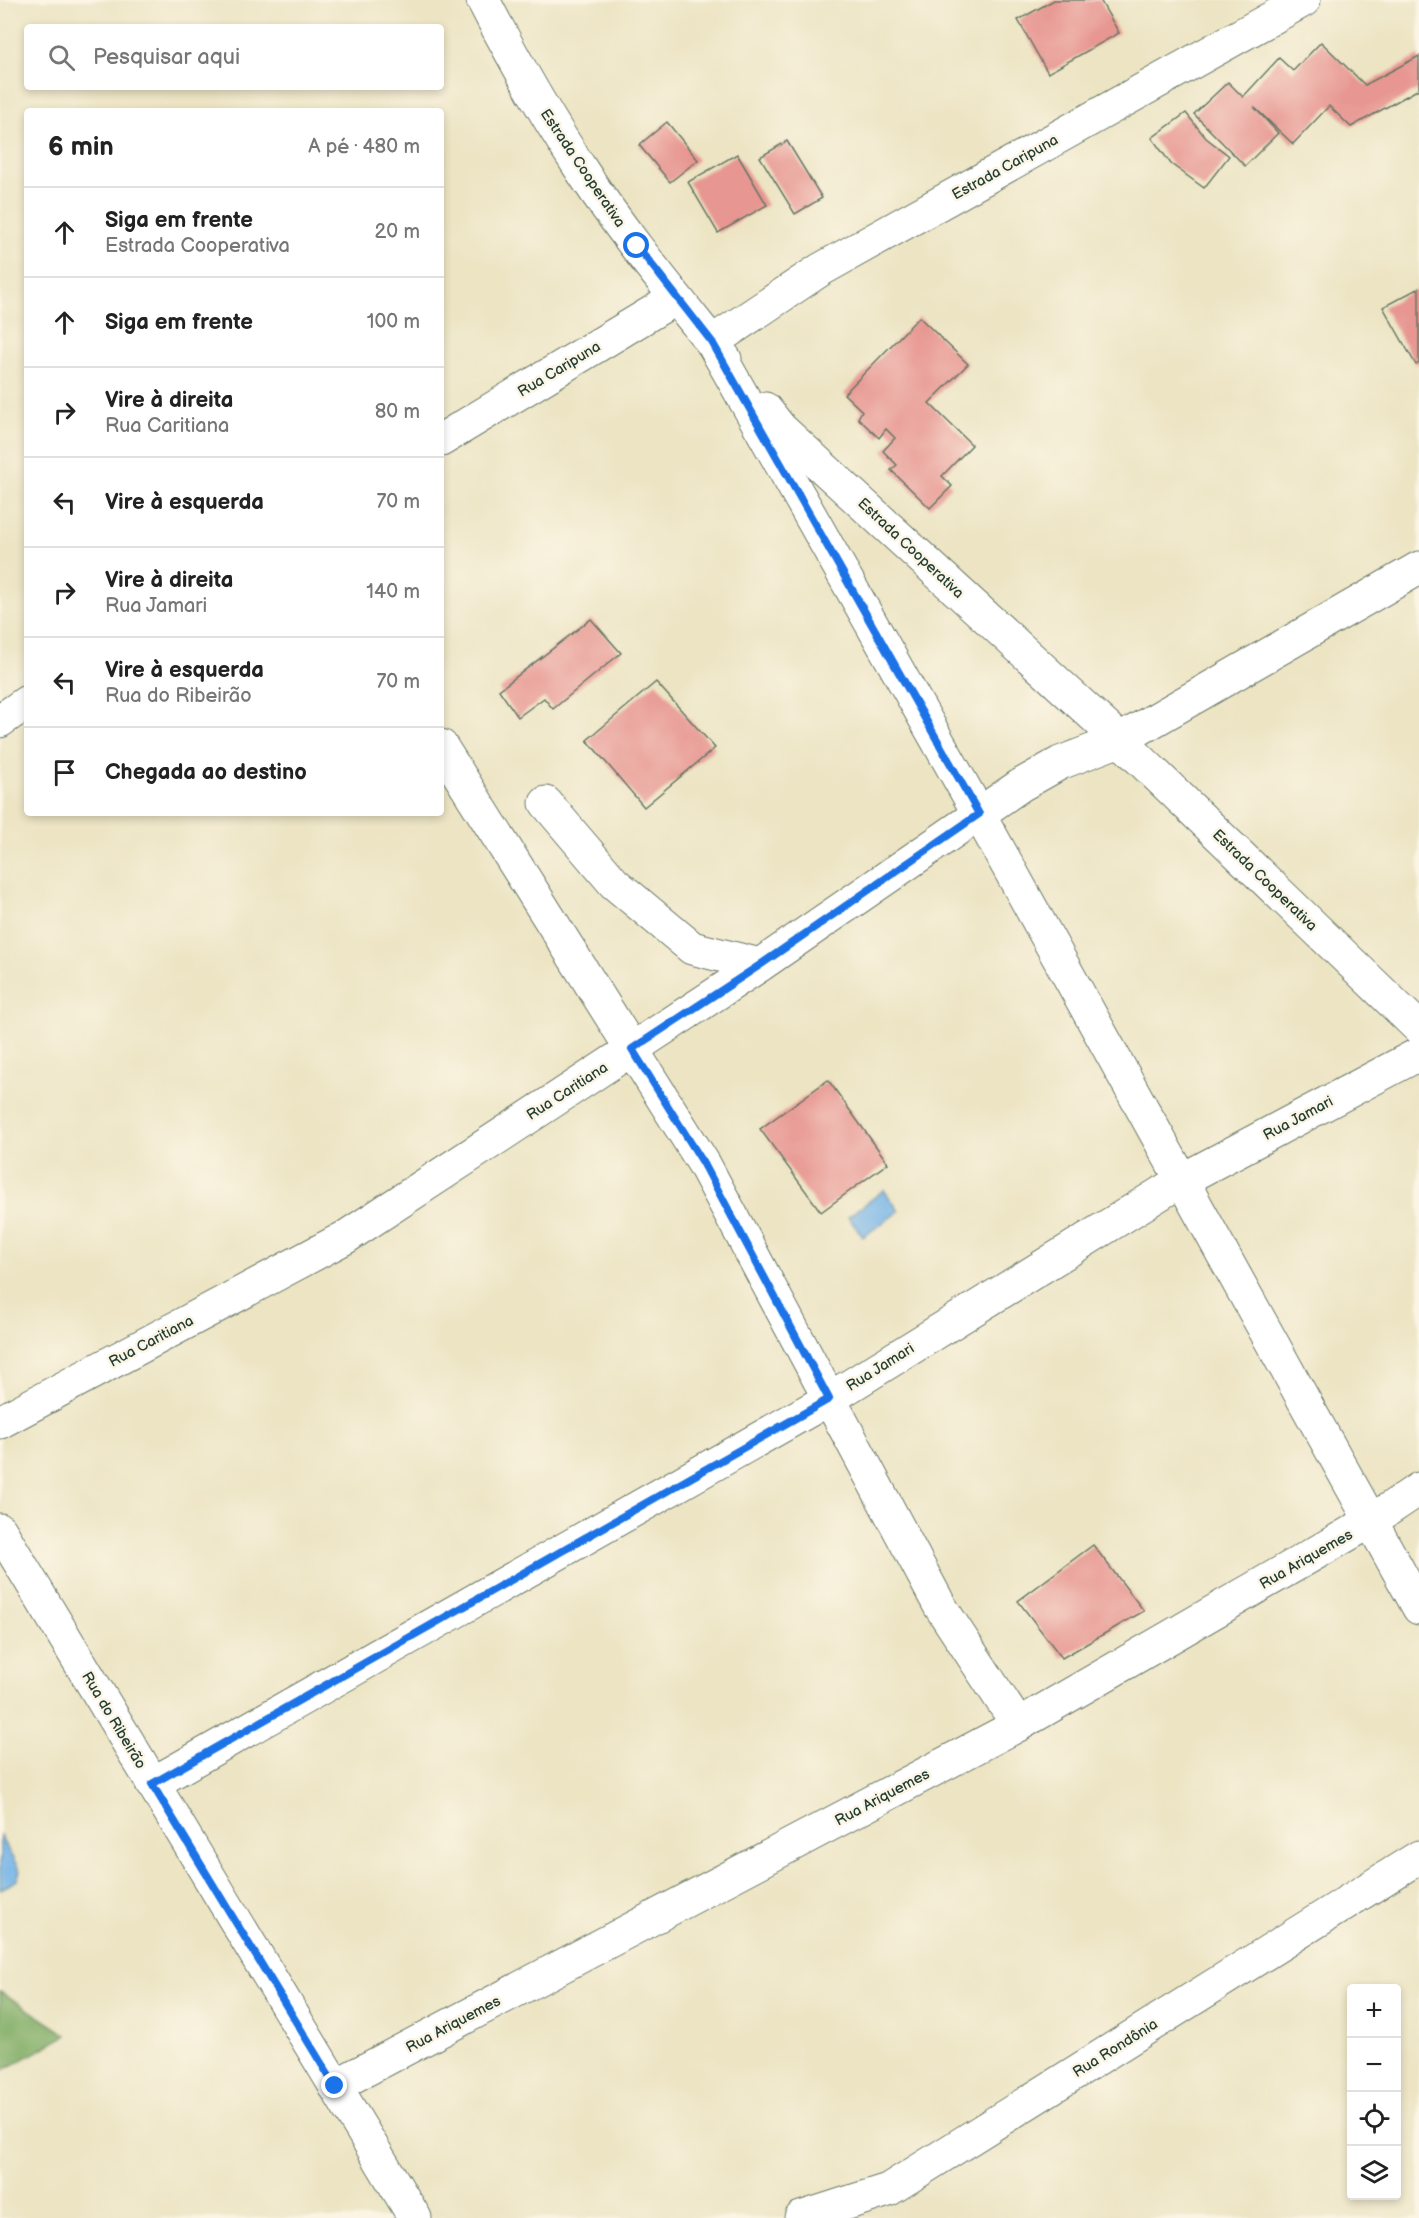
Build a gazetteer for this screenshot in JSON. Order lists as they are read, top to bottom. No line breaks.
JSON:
{"streets":{"street":["Estrada Caripuna","Estrada Cooperativa","Rua Caripuna","Rua Caritiana","Rua Jamari","Rua Ariquemes","Rua do Ribeirão","Rua Rondônia"]},"crossings":[["Estrada Caripuna","Estrada Cooperativa"],["Estrada Cooperativa","Rua Caripuna"],["Estrada Cooperativa","Rua Caritiana"],["Rua Jamari","Rua do Ribeirão"],["Rua Ariquemes","Rua do Ribeirão"]],"page":{"search":"Pesquisar aqui","heading":["6 min","A pé · 480 m"],"list":[["Siga em frente","Estrada Cooperativa","20 m"],["Siga em frente","100 m"],["Vire à direita","Rua Caritiana","80 m"],["Vire à esquerda","70 m"],["Vire à direita","Rua Jamari","140 m"],["Vire à esquerda","Rua do Ribeirão","70 m"],"Chegada ao destino"],"map_buttons":["+","−"]}}
